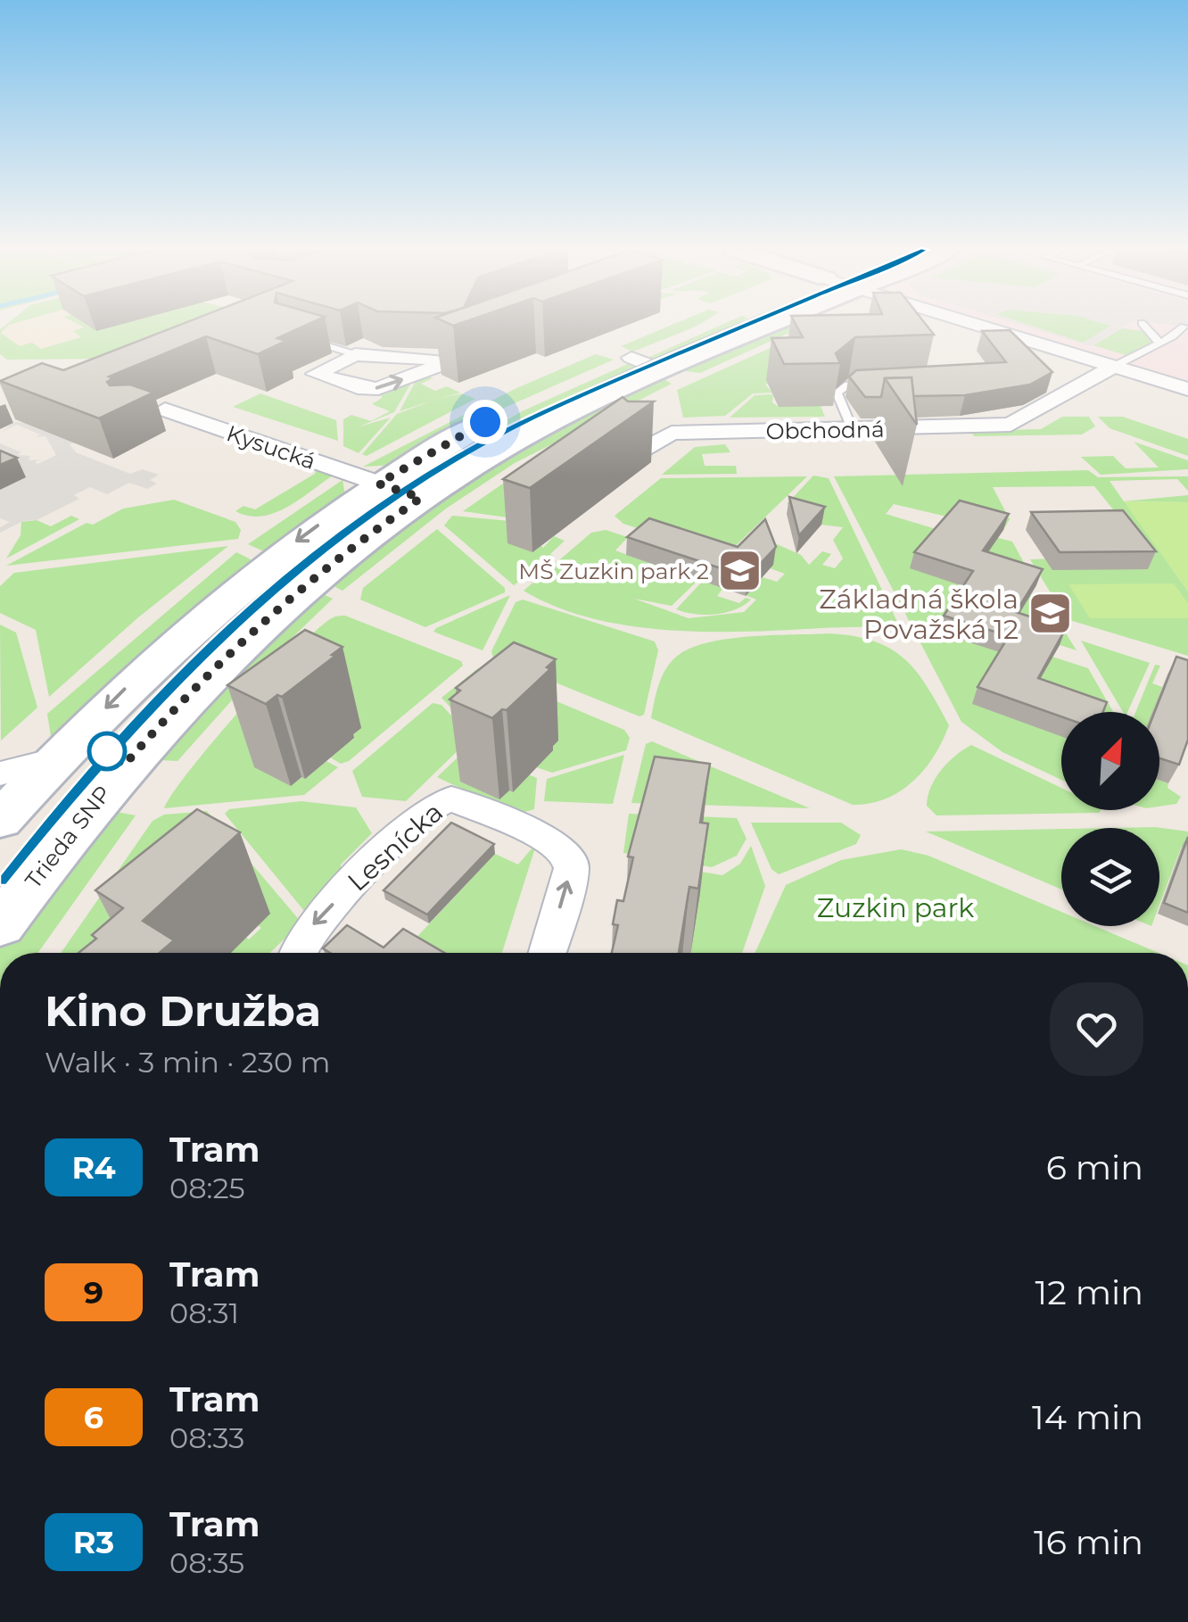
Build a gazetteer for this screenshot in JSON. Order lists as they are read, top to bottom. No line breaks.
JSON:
{"streets":{"street":["Obchodná","Kysucká","Trieda SNP","Lesnícka"]},"crossings":[["Kysucká","Trieda SNP"]],"parks":["Zuzkin park"],"places":{"school or university":["MŠ Zuzkin park 2","Základná škola Považská 12"]},"lines":["tram line R4"],"north":"top right","page":{"heading":["Kino Družba","Walk · 3 min · 230 m"],"list":[{"mark":"R4","name":"Tram","note":"08:25","value":"6 min"},{"mark":"9","name":"Tram","note":"08:31","value":"12 min"},{"mark":"6","name":"Tram","note":"08:33","value":"14 min"},{"mark":"R3","name":"Tram","note":"08:35","value":"16 min"}]}}
